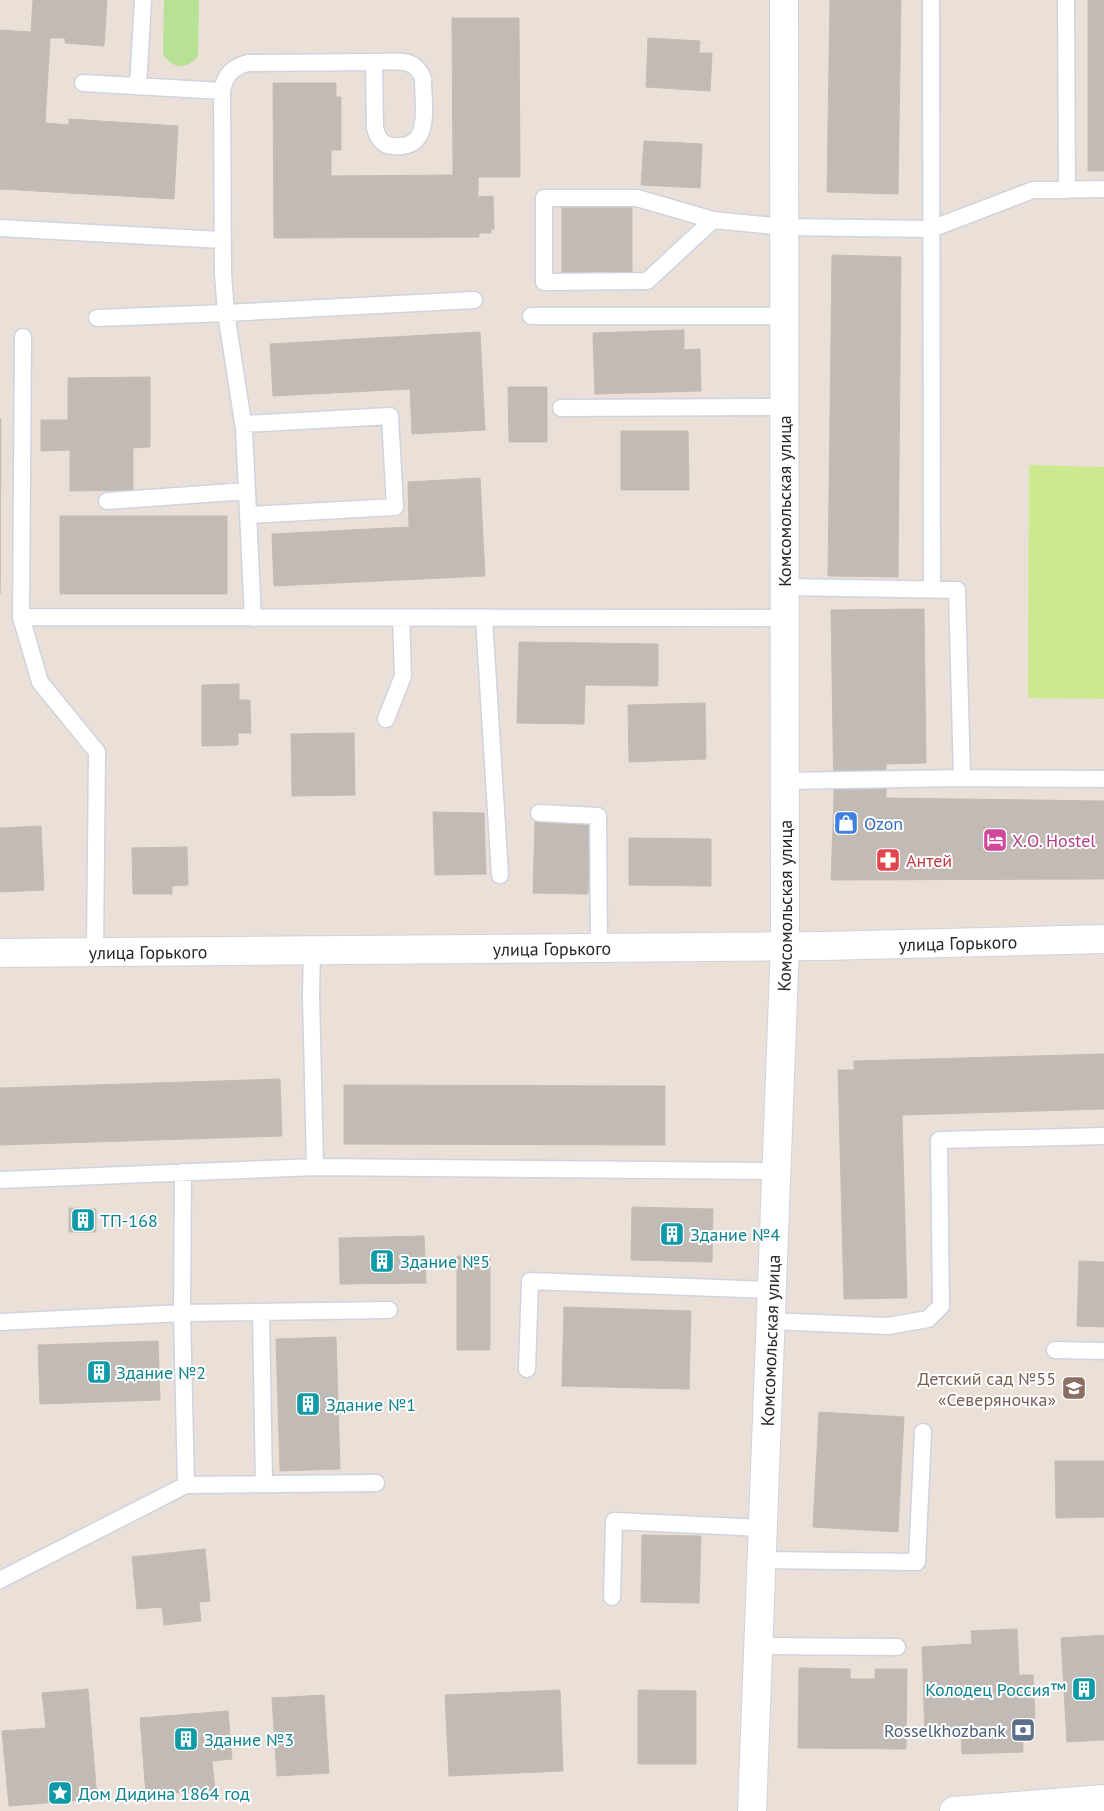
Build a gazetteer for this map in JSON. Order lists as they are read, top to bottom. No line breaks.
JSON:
{"streets":{"street":["Комсомольская улица","улица Горького"]},"crossings":[["Комсомольская улица","улица Горького"]],"places":{"shop":["Ozon"],"hotel":["X.O. Hostel"],"pharmacy":["Антей"],"building":["ТП-168","Здание №4","Здание №5","Здание №2","Здание №1","Колодец Россия™","Здание №3"],"school or university":["Детский сад №55 «Северяночка»"],"bank":["Rosselkhozbank"],"place":["Дом Дидина 1864 год"]}}
